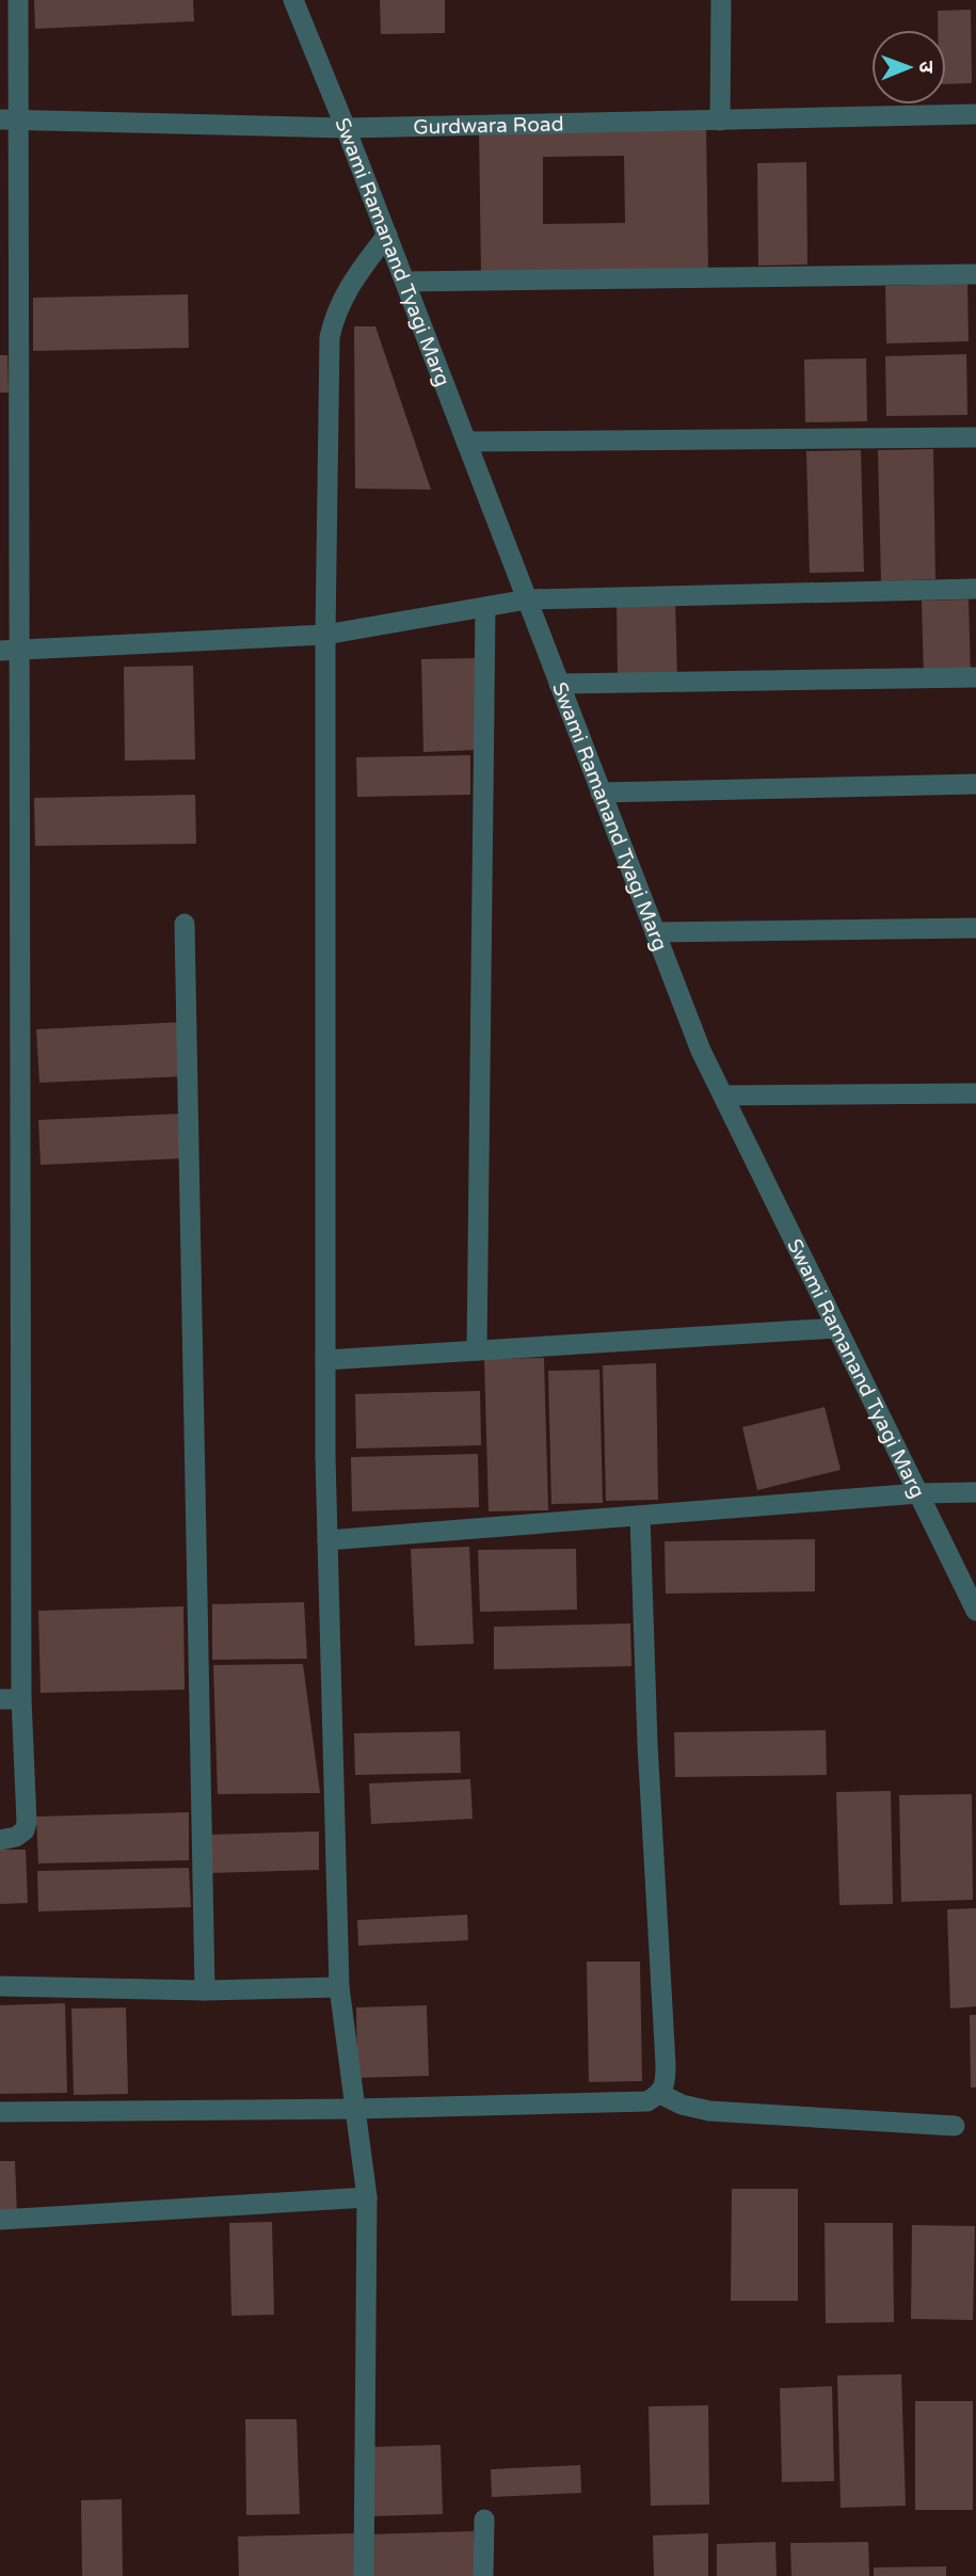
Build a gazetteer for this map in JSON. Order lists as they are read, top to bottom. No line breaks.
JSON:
{"streets":{"street":["Gurdwara Road","Swami Ramanand Tyagi Marg"]},"crossings":[["Gurdwara Road","Swami Ramanand Tyagi Marg"]],"north":"right"}
